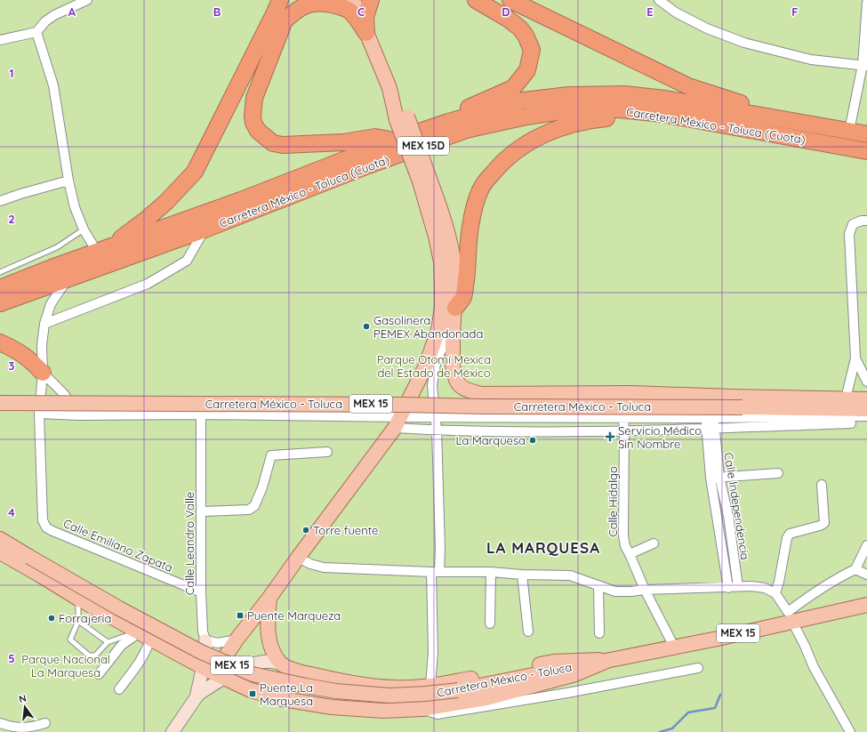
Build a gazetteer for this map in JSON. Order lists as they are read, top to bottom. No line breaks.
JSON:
{"streets":{"highway":["Carretera México - Toluca (Cuota)","MEX 15D"],"main road":["Carretera México - Toluca","MEX 15"],"street":["Calle Hidalgo","Calle Independencia","Calle Leandro Valle","Calle Emiliano Zapata"]},"crossings":[["Carretera México - Toluca","Calle Hidalgo"],["Calle Leandro Valle","Calle Emiliano Zapata"]],"districts":["LA MARQUESA"],"parks":["Parque Otomí Mexica del Estado de México","Parque Nacional La Marquesa"],"places":{"other":["Gasolinera PEMEX Abandonada","La Marquesa","Torre fuente","Forrajería"],"health":["Servicio Médico Sin Nombre"],"transit":["Puente Marqueza","Puente La Marquesa"]},"north":"top","grid":{"columns":["A","B","C","D","E","F"],"rows":["1","2","3","4","5"]}}
